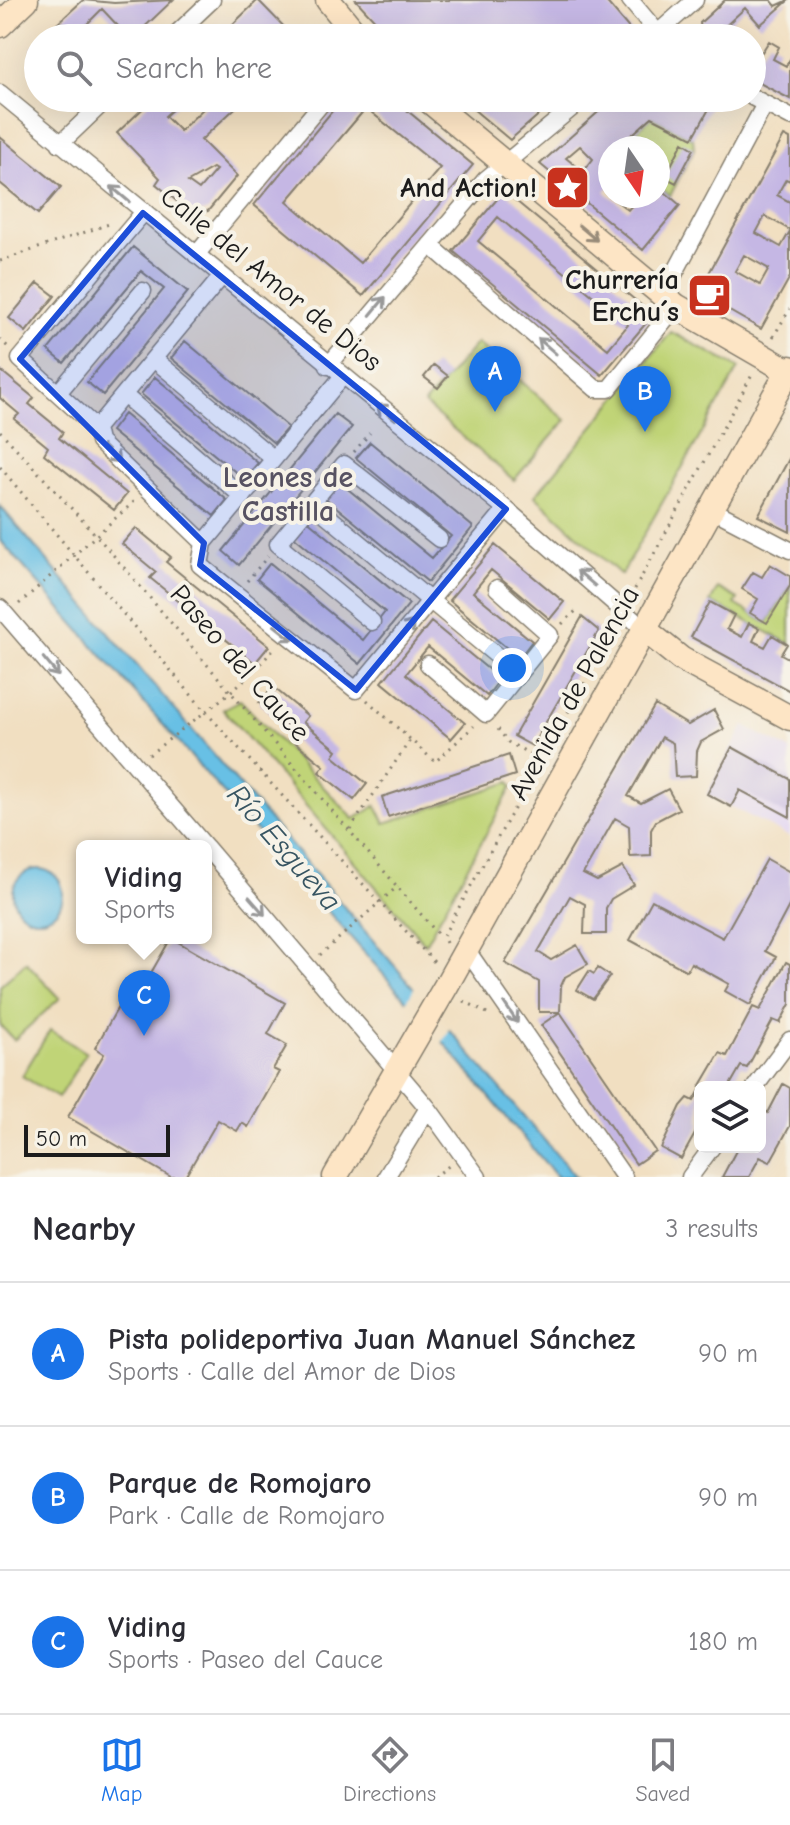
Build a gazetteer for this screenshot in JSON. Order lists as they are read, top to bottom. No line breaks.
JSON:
{"streets":{"main road":["Calle del Amor de Dios","Avenida de Palencia"],"path":["Paseo del Cauce"]},"crossings":[["Calle del Amor de Dios","Avenida de Palencia"]],"districts":["Leones de Castilla"],"water":["Río Esgueva"],"places":{"place":["And Action!"],"cafe":["Churrería Erchu´s"]},"scale_bar":"50 m","north":"bottom","page":{"search":"Search here","pins":["A","B","C"],"popup":["Viding","Sports"],"scale":"50 m","heading":["Nearby","3 results"],"list":[{"mark":"A","name":"Pista polideportiva Juan Manuel Sánchez","note":"Sports · Calle del Amor de Dios","value":"90 m"},{"mark":"B","name":"Parque de Romojaro","note":"Park · Calle de Romojaro","value":"90 m"},{"mark":"C","name":"Viding","note":"Sports · Paseo del Cauce","value":"180 m"}],"nav":["Map","Directions","Saved"]}}
